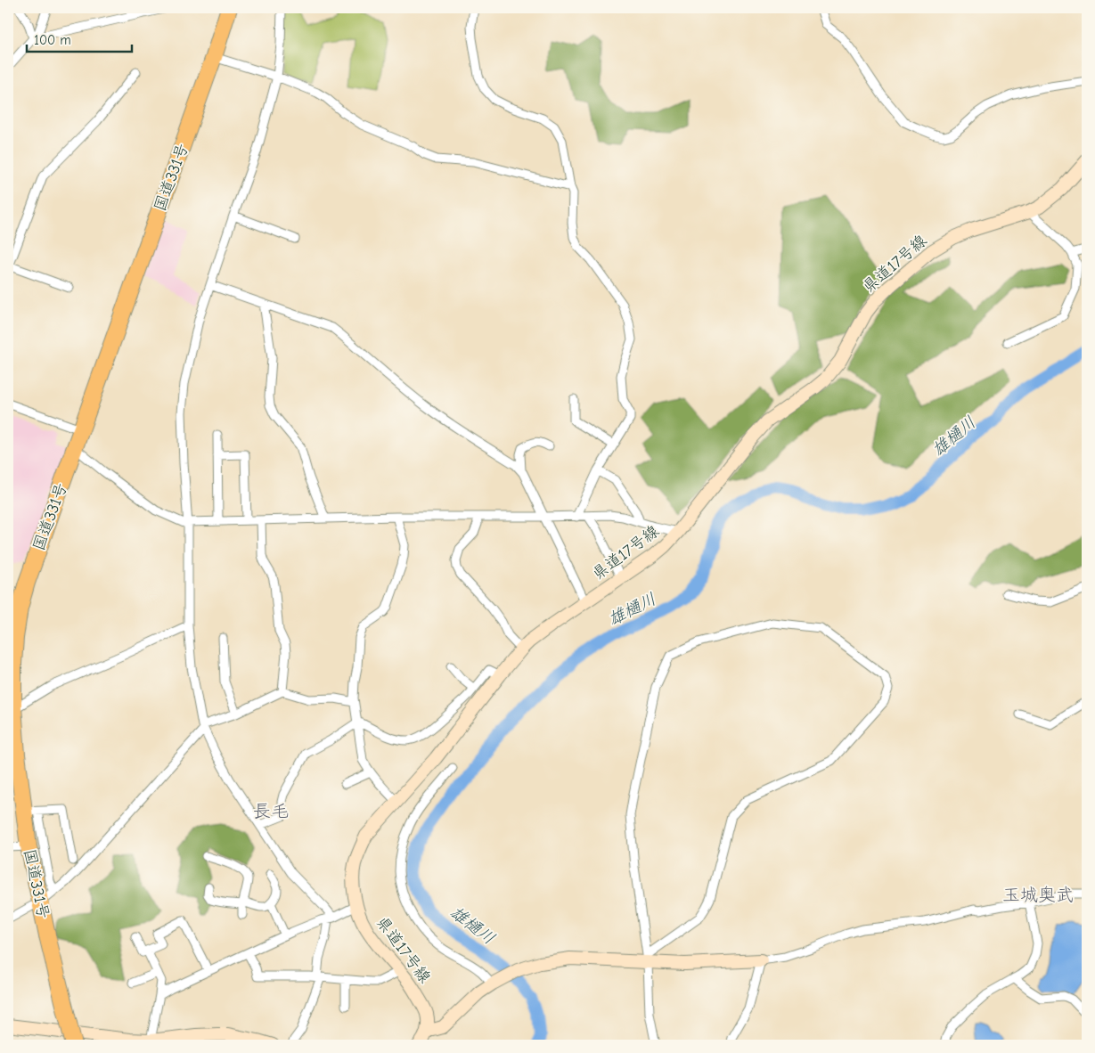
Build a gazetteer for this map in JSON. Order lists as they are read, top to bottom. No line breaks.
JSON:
{"streets":{"highway":["国道331号"],"main road":["県道17号線"]},"districts":["長毛","玉城奥武"],"water":["雄樋川"],"scale_bar":"100 m"}
